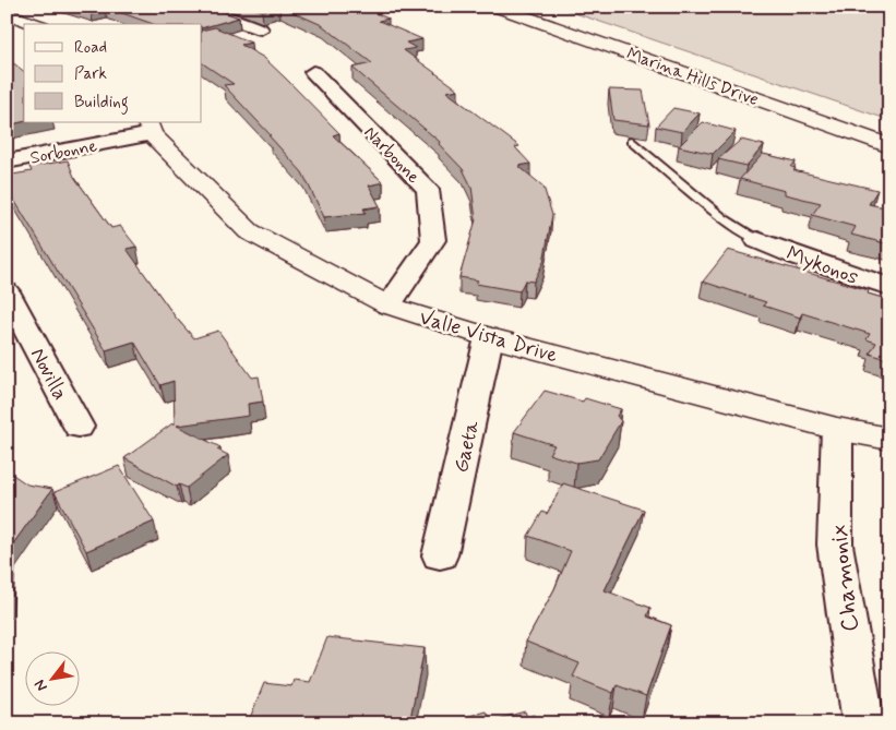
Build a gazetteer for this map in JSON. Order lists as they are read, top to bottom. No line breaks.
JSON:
{"streets":{"street":["Marina Hills Drive","Sorbonne","Narbonne","Mykonos","Valle Vista Drive","Novilla","Gaeta","Chamonix"]},"crossings":[["Sorbonne","Valle Vista Drive"],["Narbonne","Valle Vista Drive"],["Valle Vista Drive","Gaeta"],["Valle Vista Drive","Chamonix"]],"legend":["Road","Park","Building"],"north":"bottom left"}
